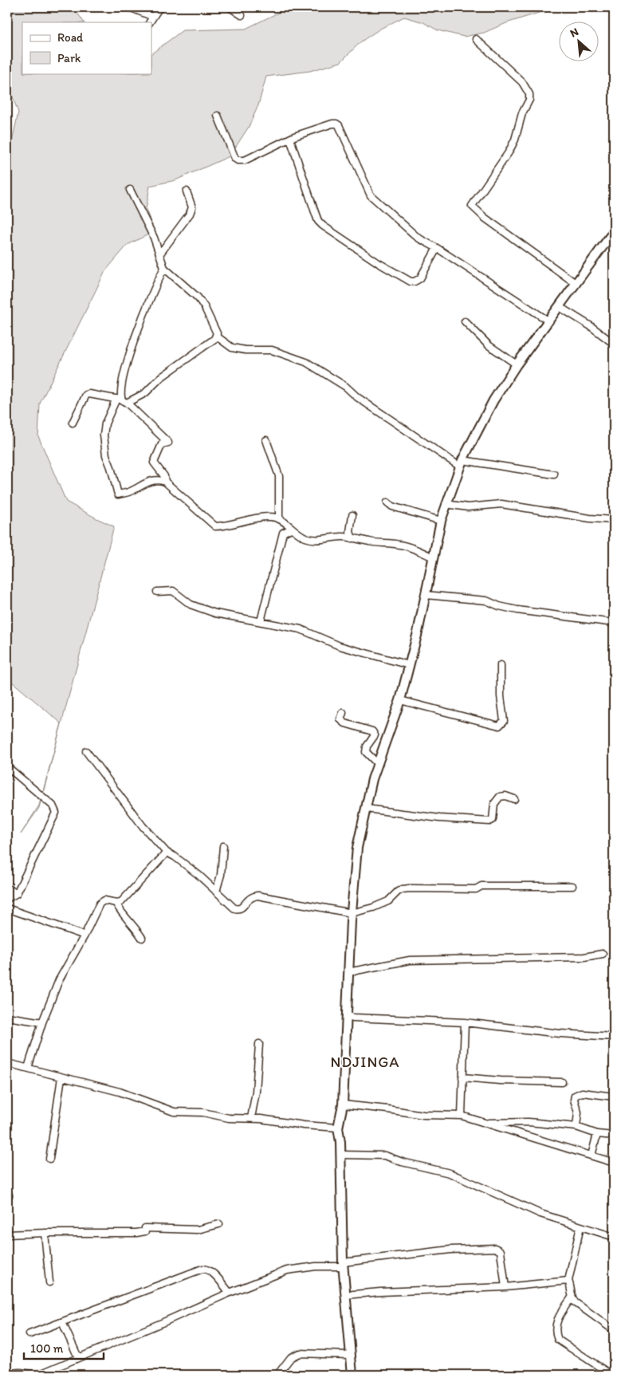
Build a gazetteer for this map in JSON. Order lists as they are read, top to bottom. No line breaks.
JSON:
{"districts":["NDJINGA"],"legend":["Road","Park"],"scale_bar":"100 m","north":"top left"}
